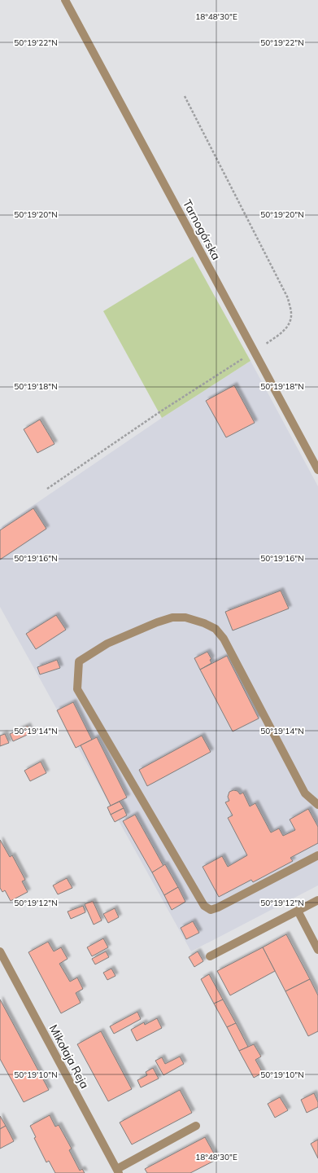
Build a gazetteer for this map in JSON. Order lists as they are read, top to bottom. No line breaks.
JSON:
{"streets":{"street":["Tarnogórska","Mikołaja Reja"]},"coordinates":["18°48'30\"E","50°19'22\"N","50°19'20\"N","50°19'18\"N","50°19'16\"N","50°19'14\"N","50°19'12\"N","50°19'10\"N"]}
